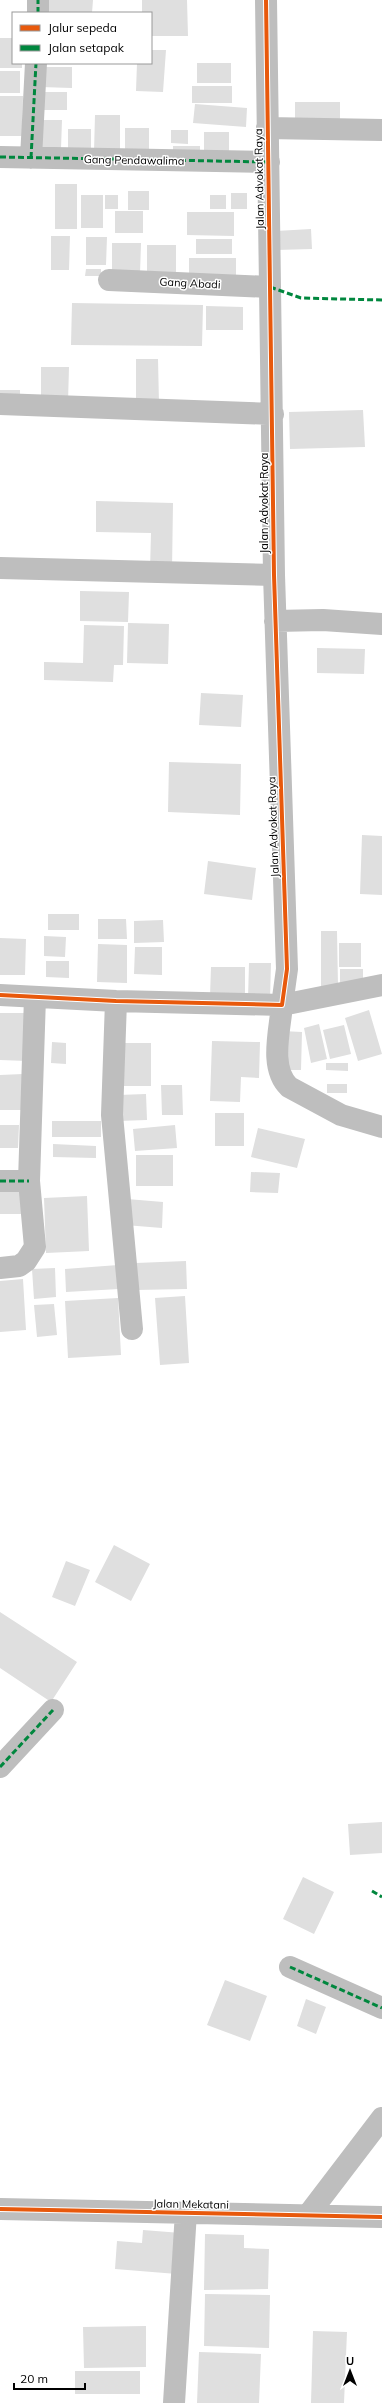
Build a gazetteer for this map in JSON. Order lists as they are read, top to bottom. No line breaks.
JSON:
{"streets":{"street":["Gang Pendawalima","Jalan Advokat Raya","Gang Abadi","Jalan Mekatani"]},"crossings":[["Gang Pendawalima","Jalan Advokat Raya"],["Jalan Advokat Raya","Gang Abadi"]],"legend":["Jalur sepeda","Jalan setapak"],"scale_bar":"20 m","north":"top"}
